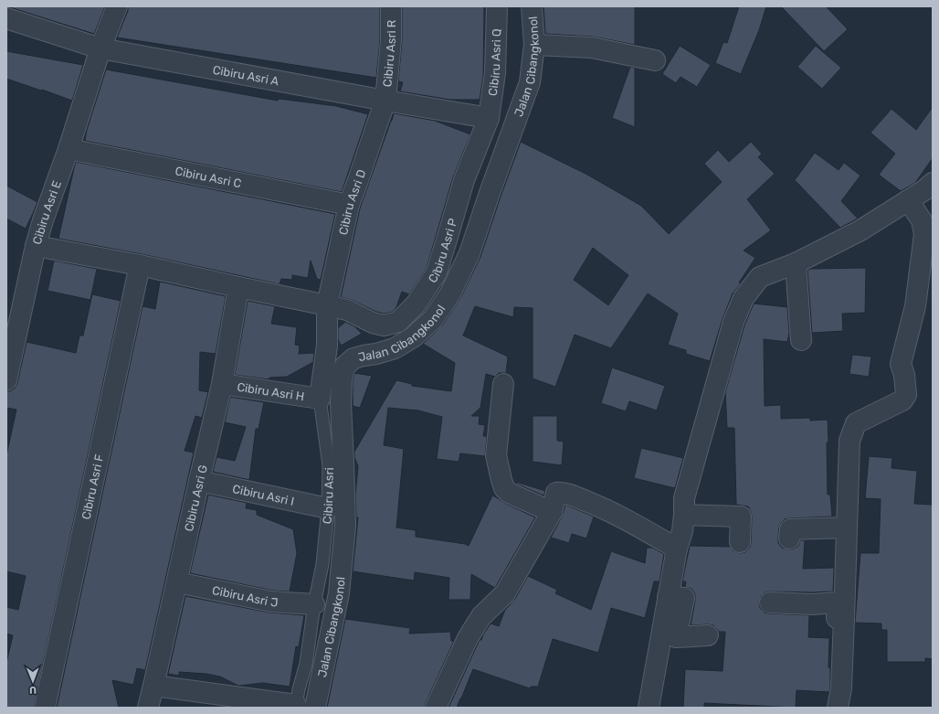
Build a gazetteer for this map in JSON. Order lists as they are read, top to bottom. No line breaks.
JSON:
{"streets":{"street":["Cibiru Asri R","Cibiru Asri Q","Jalan Cibangkonol","Cibiru Asri A","Cibiru Asri C","Cibiru Asri D","Cibiru Asri E","Cibiru Asri P","Cibiru Asri H","Cibiru Asri F","Cibiru Asri I","Cibiru Asri","Cibiru Asri G","Cibiru Asri J"]},"crossings":[["Cibiru Asri R","Cibiru Asri A"],["Cibiru Asri R","Cibiru Asri D"],["Cibiru Asri Q","Cibiru Asri A"],["Cibiru Asri Q","Cibiru Asri P"],["Cibiru Asri A","Cibiru Asri D"],["Cibiru Asri A","Cibiru Asri E"],["Cibiru Asri A","Cibiru Asri P"],["Cibiru Asri C","Cibiru Asri D"],["Cibiru Asri C","Cibiru Asri E"],["Cibiru Asri D","Cibiru Asri P"],["Cibiru Asri D","Cibiru Asri"],["Cibiru Asri P","Cibiru Asri"],["Cibiru Asri H","Cibiru Asri"],["Cibiru Asri H","Cibiru Asri G"],["Cibiru Asri I","Cibiru Asri"],["Cibiru Asri I","Cibiru Asri G"],["Cibiru Asri","Cibiru Asri J"],["Cibiru Asri G","Cibiru Asri J"]],"north":"bottom"}
